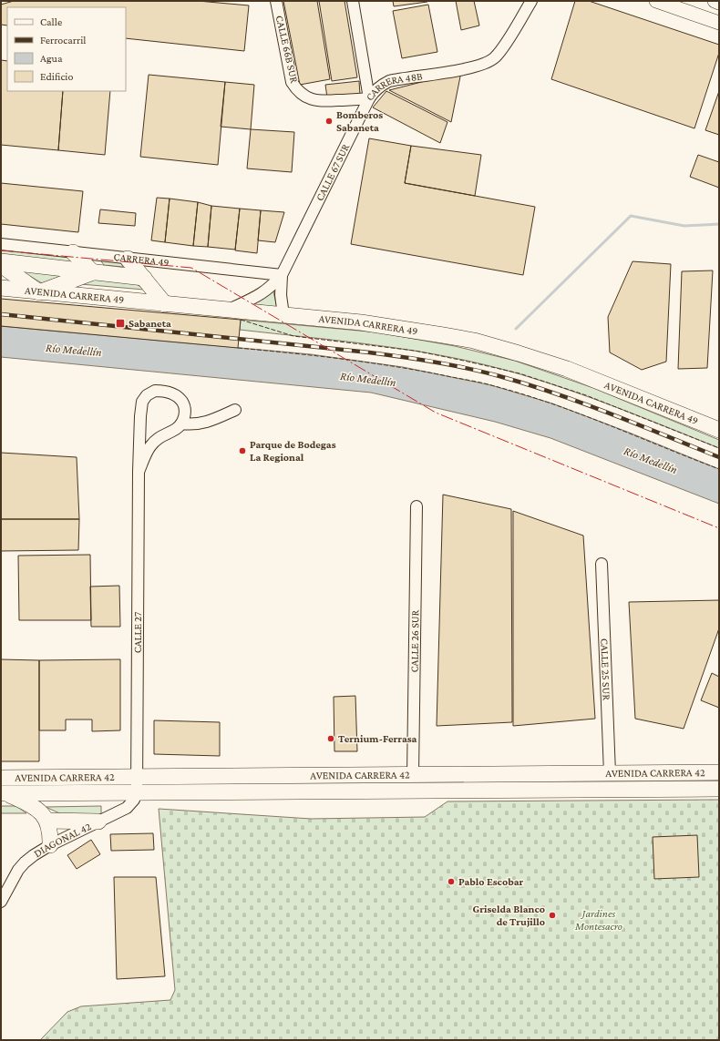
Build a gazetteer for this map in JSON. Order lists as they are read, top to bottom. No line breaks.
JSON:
{"streets":{"highway":["AVENIDA CARRERA 49","AVENIDA CARRERA 42"],"street":["CALLE 66B SUR","CARRERA 48B","CALLE 67 SUR","CARRERA 49","CALLE 27","CALLE 26 SUR","CALLE 25 SUR","DIAGONAL 42"]},"crossings":[["CALLE 66B SUR","CARRERA 48B"],["CARRERA 48B","CALLE 67 SUR"],["CALLE 67 SUR","CARRERA 49"],["CALLE 67 SUR","AVENIDA CARRERA 49"],["CALLE 27","AVENIDA CARRERA 42"],["CALLE 27","DIAGONAL 42"],["CALLE 26 SUR","AVENIDA CARRERA 42"],["CALLE 25 SUR","AVENIDA CARRERA 42"],["AVENIDA CARRERA 42","DIAGONAL 42"]],"water":["Río Medellín"],"parks":["Jardines Montesacro"],"places":{"other":["Bomberos Sabaneta","Parque de Bodegas La Regional","Ternium-Ferrasa","Pablo Escobar","Griselda Blanco de Trujillo"],"transit":["Sabaneta"]},"legend":["Calle","Ferrocarril","Agua","Edificio"]}
